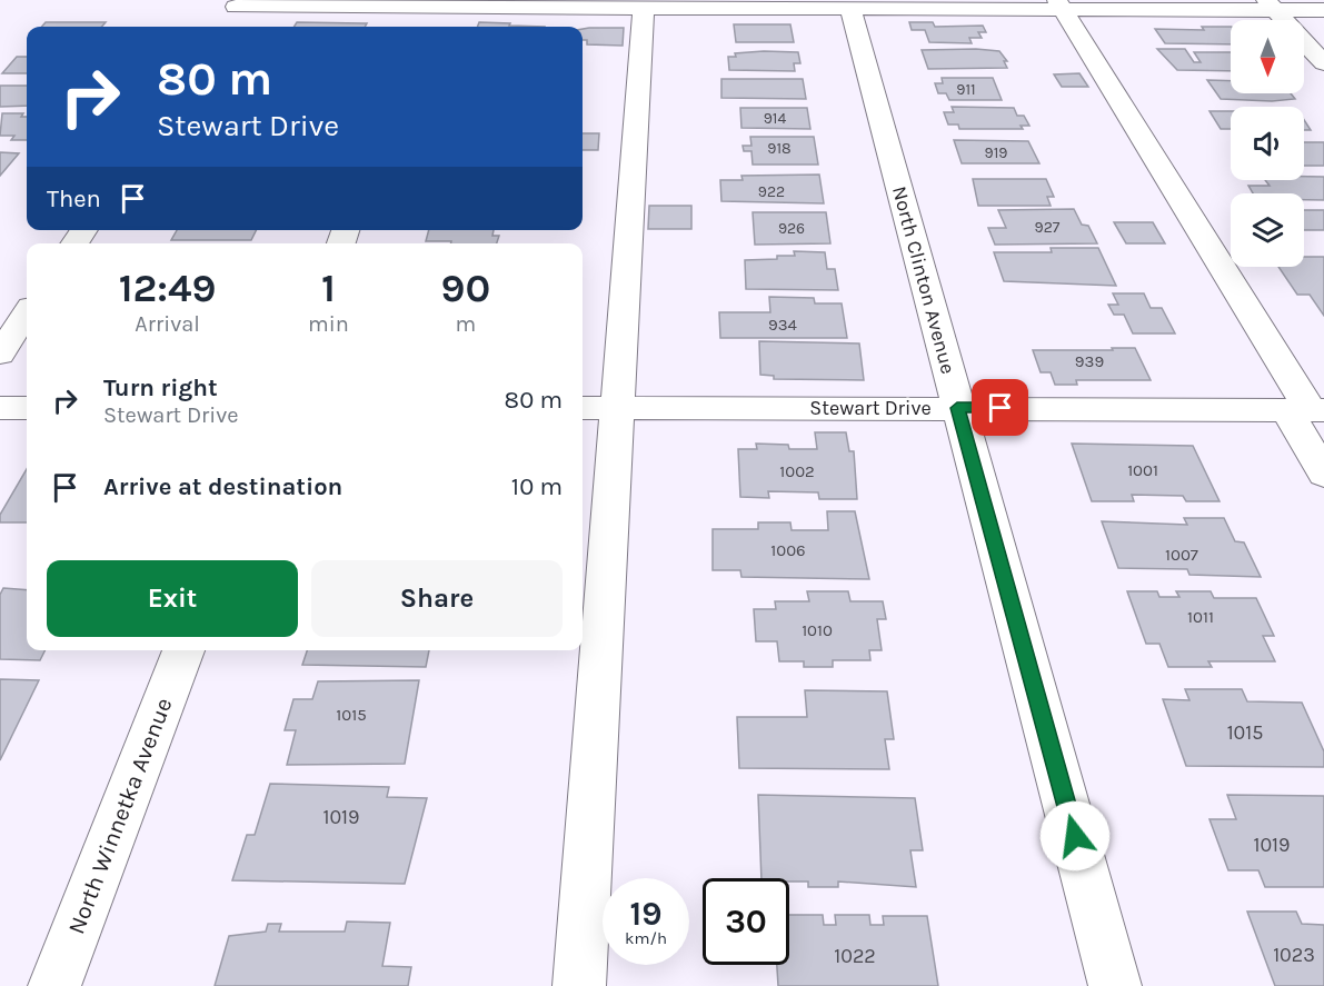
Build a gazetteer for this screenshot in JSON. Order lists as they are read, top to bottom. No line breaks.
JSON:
{"streets":{"street":["North Clinton Avenue","Stewart Drive","North Winnetka Avenue"]},"crossings":[["North Clinton Avenue","Stewart Drive"]],"house_numbers":["911","914","918","919","922","927","926","934","939","1001","1002","1006","1007","1011","1010","1015","1015","1019","1019","1023","1022"],"north":"bottom","page":{"turn":["80 m","Stewart Drive"],"then":"Then","eta":["12:49","Arrival","1","min","90","m"],"list":[{"name":"Turn right","note":"Stewart Drive","value":"80 m"},{"name":"Arrive at destination","value":"10 m"}],"buttons":["Exit","Share"],"speed":"19 km/h","limit":"30"}}
